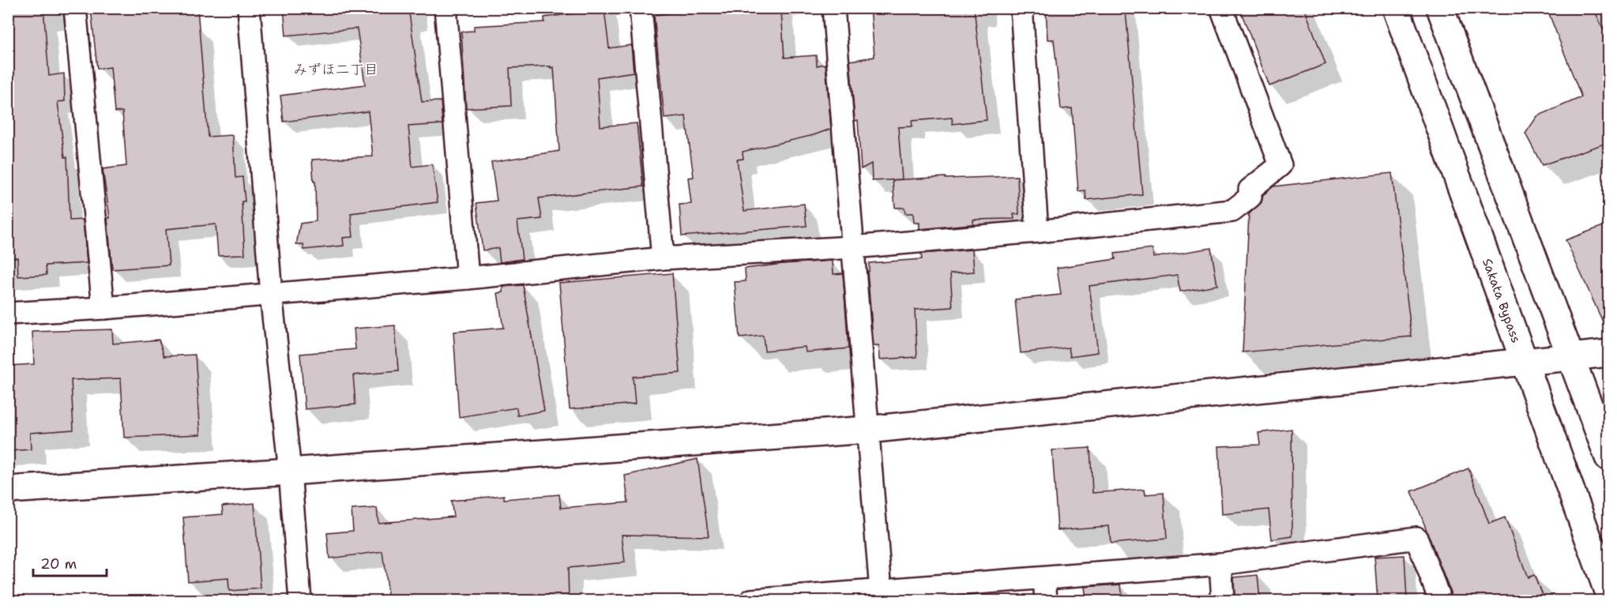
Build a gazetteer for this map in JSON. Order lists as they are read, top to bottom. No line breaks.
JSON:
{"streets":{"main road":["Sakata Bypass"]},"districts":["みずほ二丁目"],"scale_bar":"20 m"}
